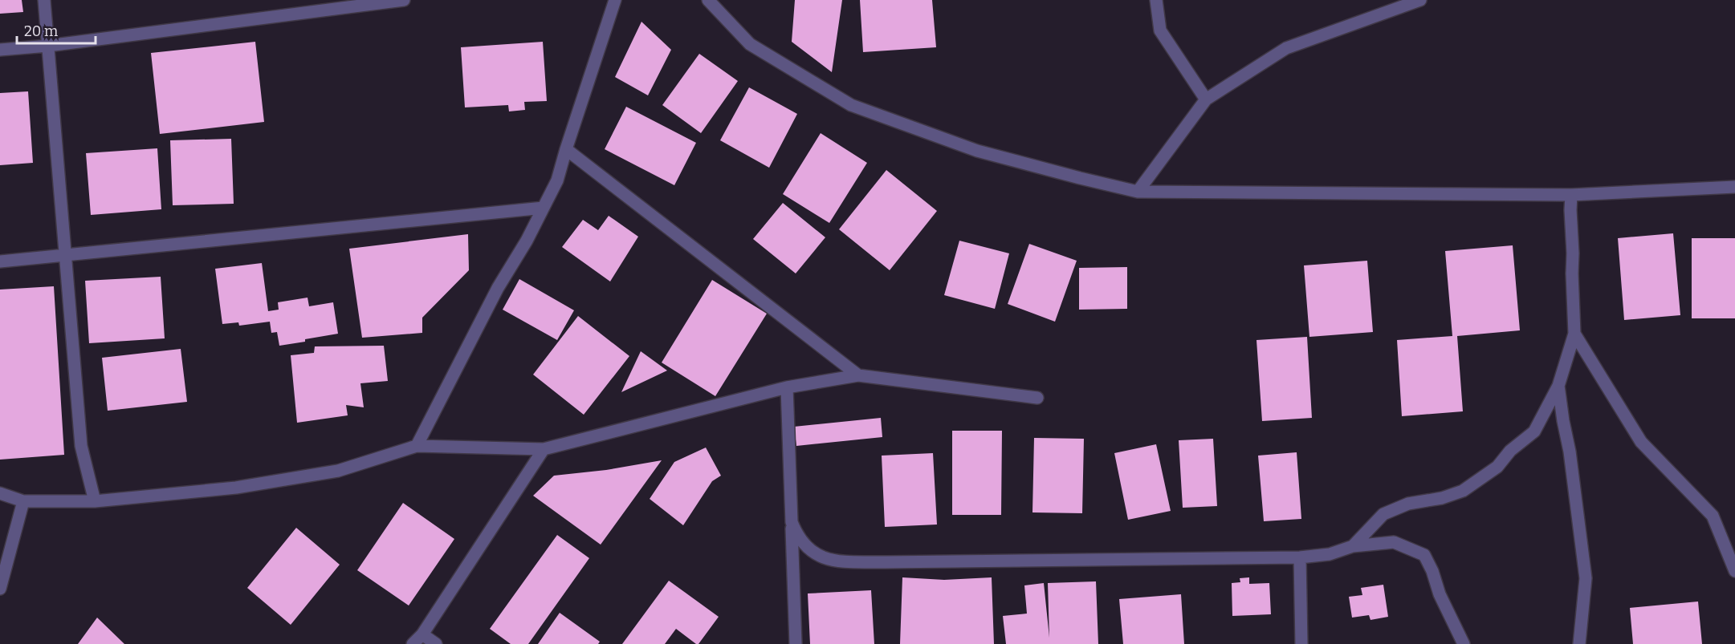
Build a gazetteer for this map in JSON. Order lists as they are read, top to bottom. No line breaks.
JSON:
{"scale_bar":"20 m"}
